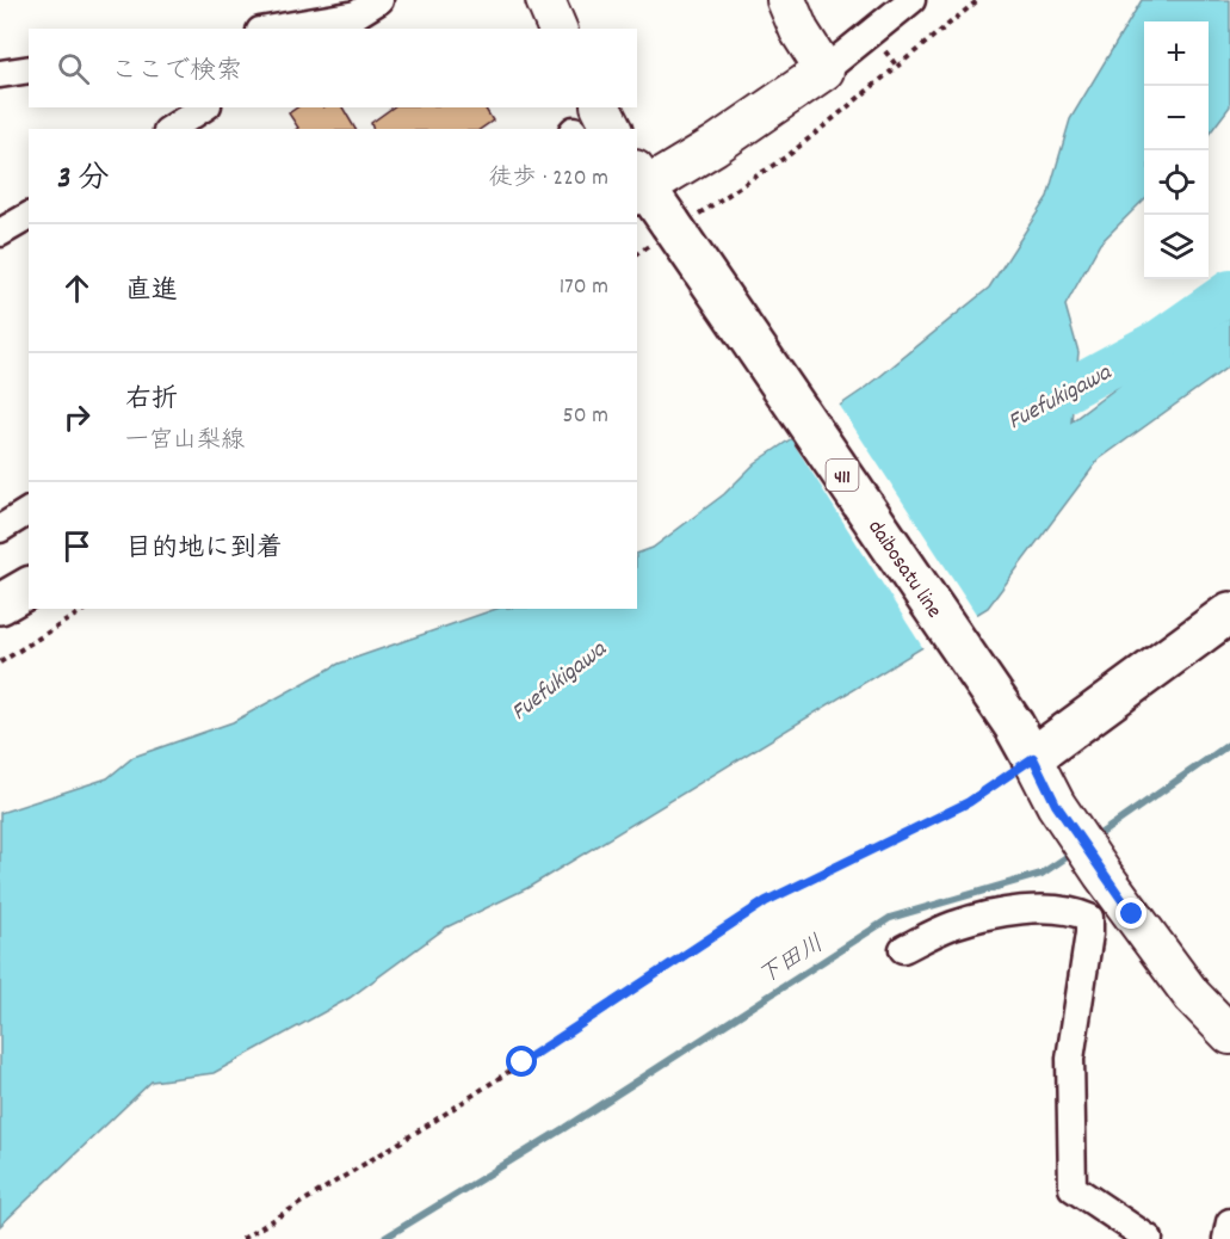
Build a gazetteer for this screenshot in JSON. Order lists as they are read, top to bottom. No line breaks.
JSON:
{"streets":{"highway":["411","daibosatu line"]},"water":["Fuefukigawa","下田川"],"page":{"map_buttons":["+","−"],"search":"ここで検索","heading":["3 分","徒歩 · 220 m"],"list":[["直進","170 m"],["右折","一宮山梨線","50 m"],"目的地に到着"]}}
